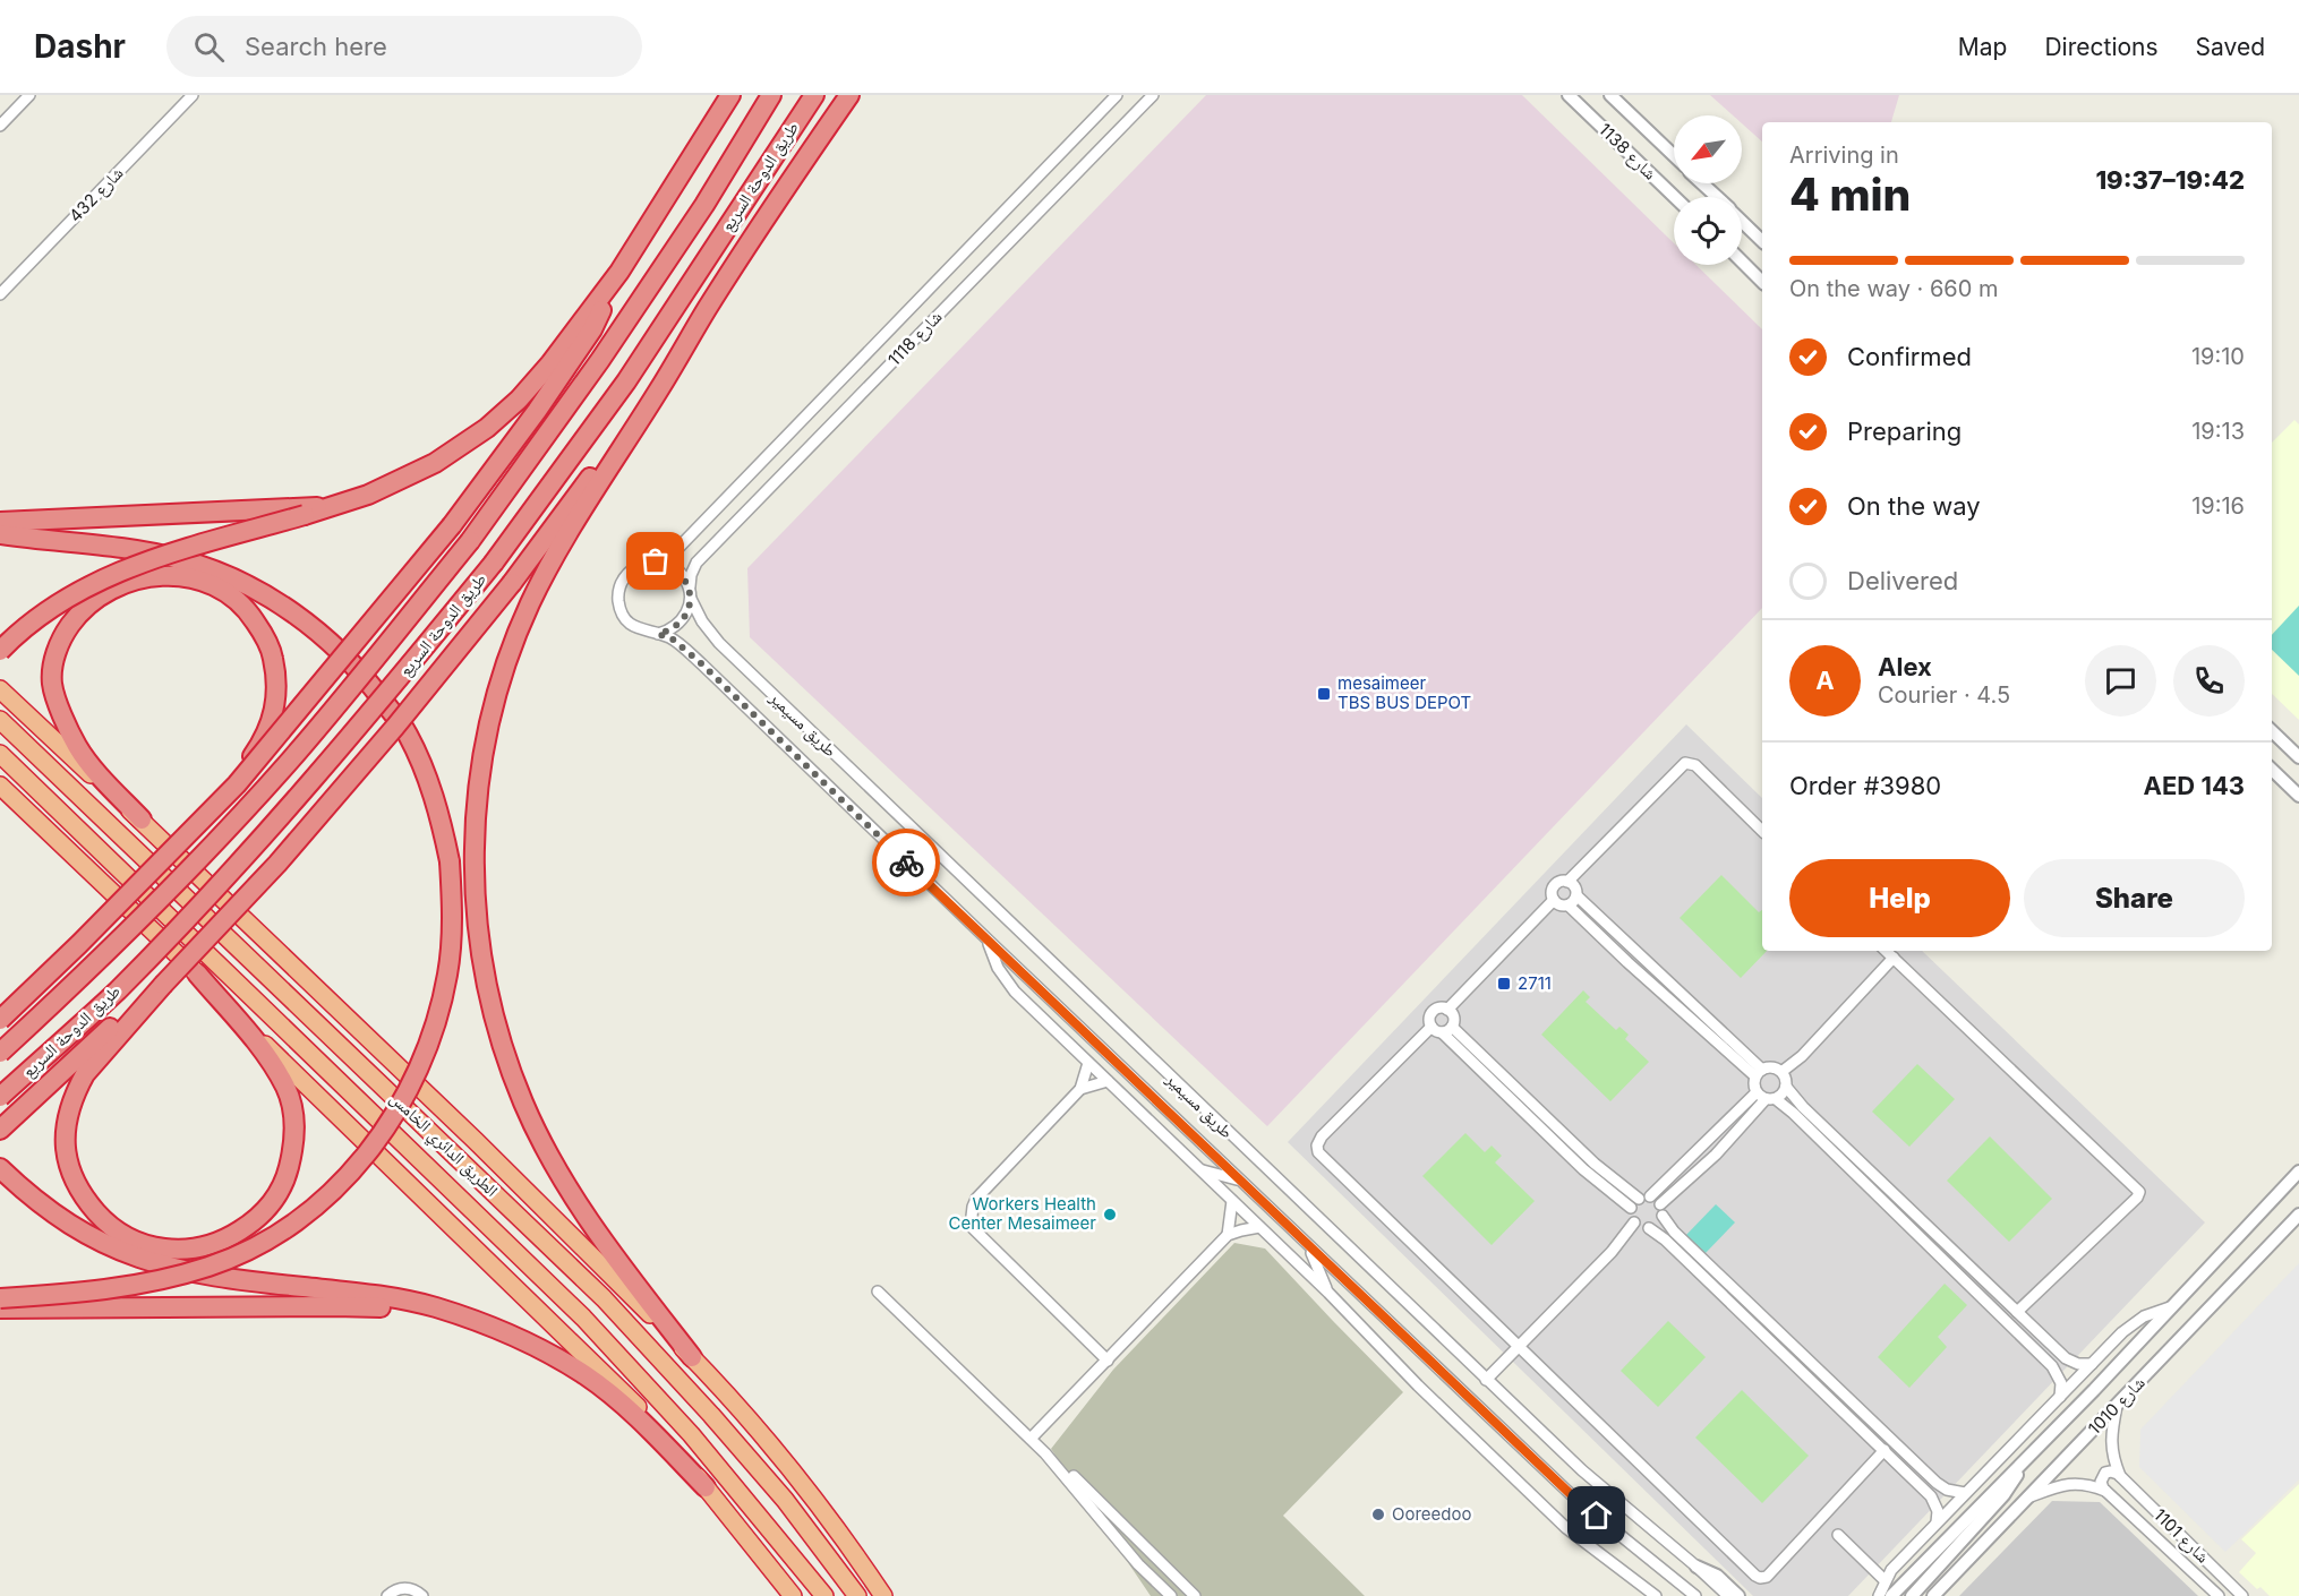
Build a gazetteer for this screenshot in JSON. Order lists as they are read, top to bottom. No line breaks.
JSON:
{"streets":{"highway":["طريق الدوحة السريع","الطريق الدائري الخامس"],"street":["شارع 1138","شارع 432","شارع 1118","طريق مسيمير","شارع 1010","شارع 1101"]},"crossings":[["شارع 1118","طريق مسيمير"],["شارع 1010","شارع 1101"]],"places":{"transit":["mesaimeer TBS BUS DEPOT","2711"],"other":["Workers Health Center Mesaimeer","Ooreedoo"]},"north":"bottom left","page":{"header":"Dashr","search":"Search here","nav":["Map","Directions","Saved"],"heading":["4 min","Arriving in","19:37–19:42"],"panel":["Alex","Courier · 4.5","Order #3980","AED 143"],"bar":"On the way · 660 m","list":[["Confirmed","19:10"],["Preparing","19:13"],["On the way","19:16"],"Delivered"],"round":"A","buttons":["Help","Share"]}}
